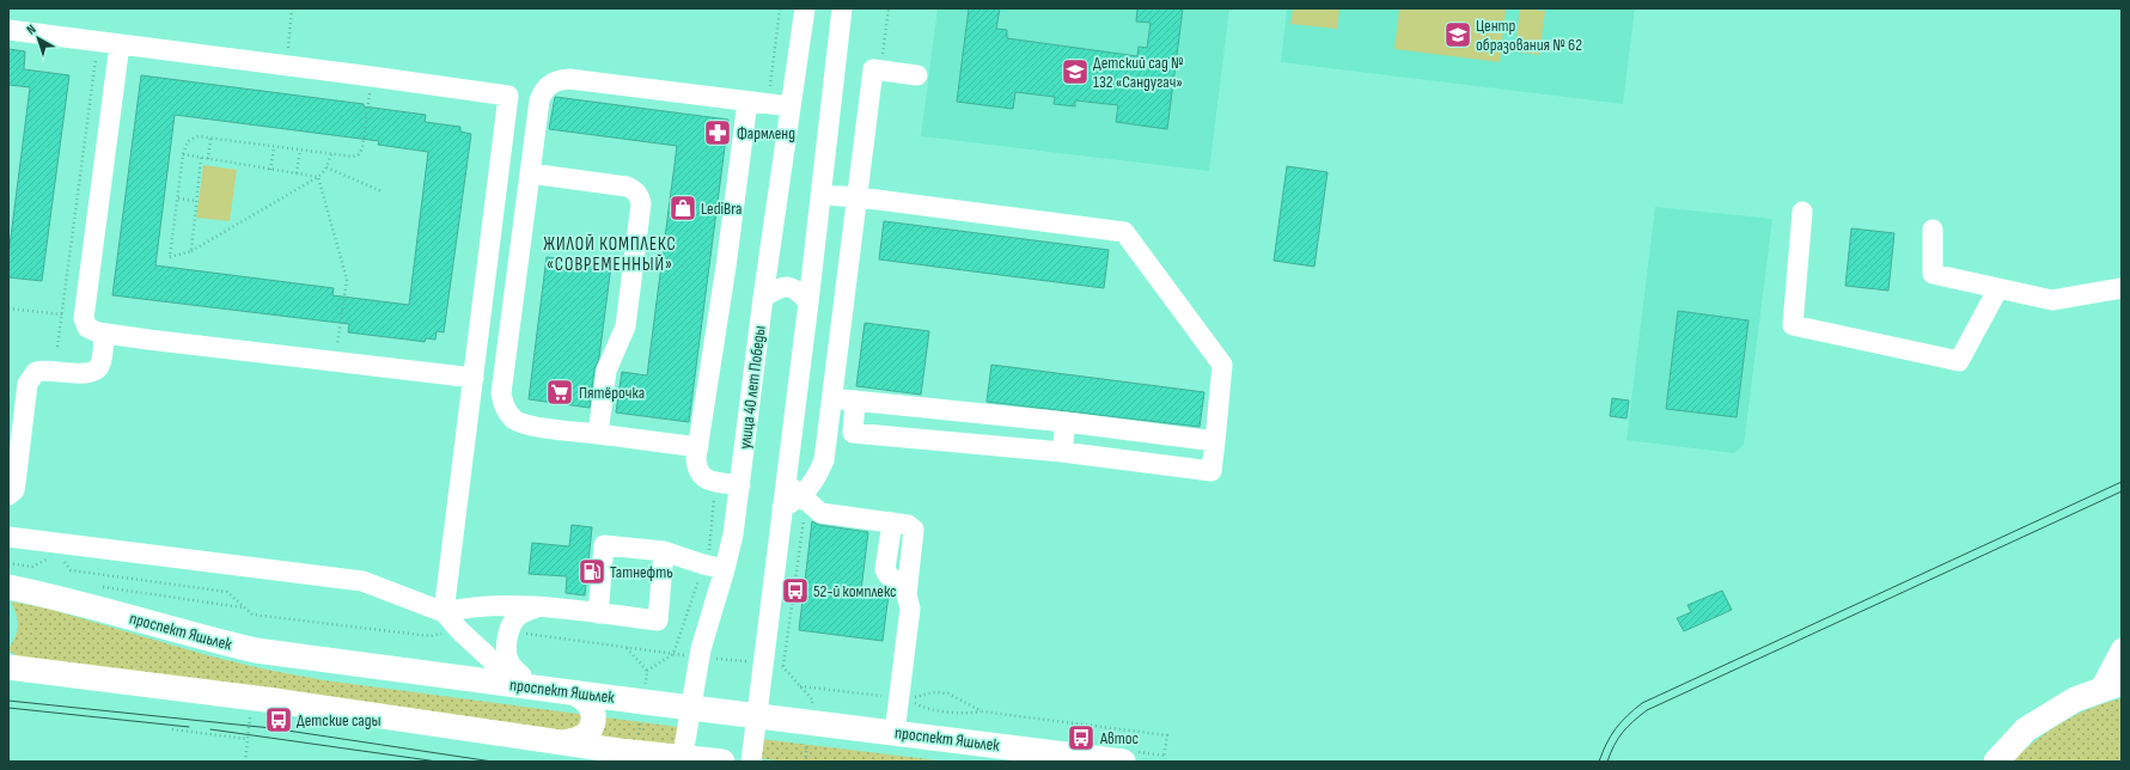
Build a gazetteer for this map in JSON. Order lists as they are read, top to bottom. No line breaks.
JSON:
{"streets":{"main road":["проспект Яшьлек"],"street":["улица 40 лет Победы"]},"crossings":[["улица 40 лет Победы","проспект Яшьлек"]],"districts":["ЖИЛОЙ КОМПЛЕКС «СОВРЕМЕННЫЙ»"],"places":{"school or university":["Центр образования № 62","Детский сад № 132 «Сандугач»"],"pharmacy":["Фармленд"],"shop":["LediBra"],"supermarket":["Пятёрочка"],"fuel station":["Татнефть"],"bus stop":["52-й комплекс","Детские сады","Автос"]},"north":"top left"}
